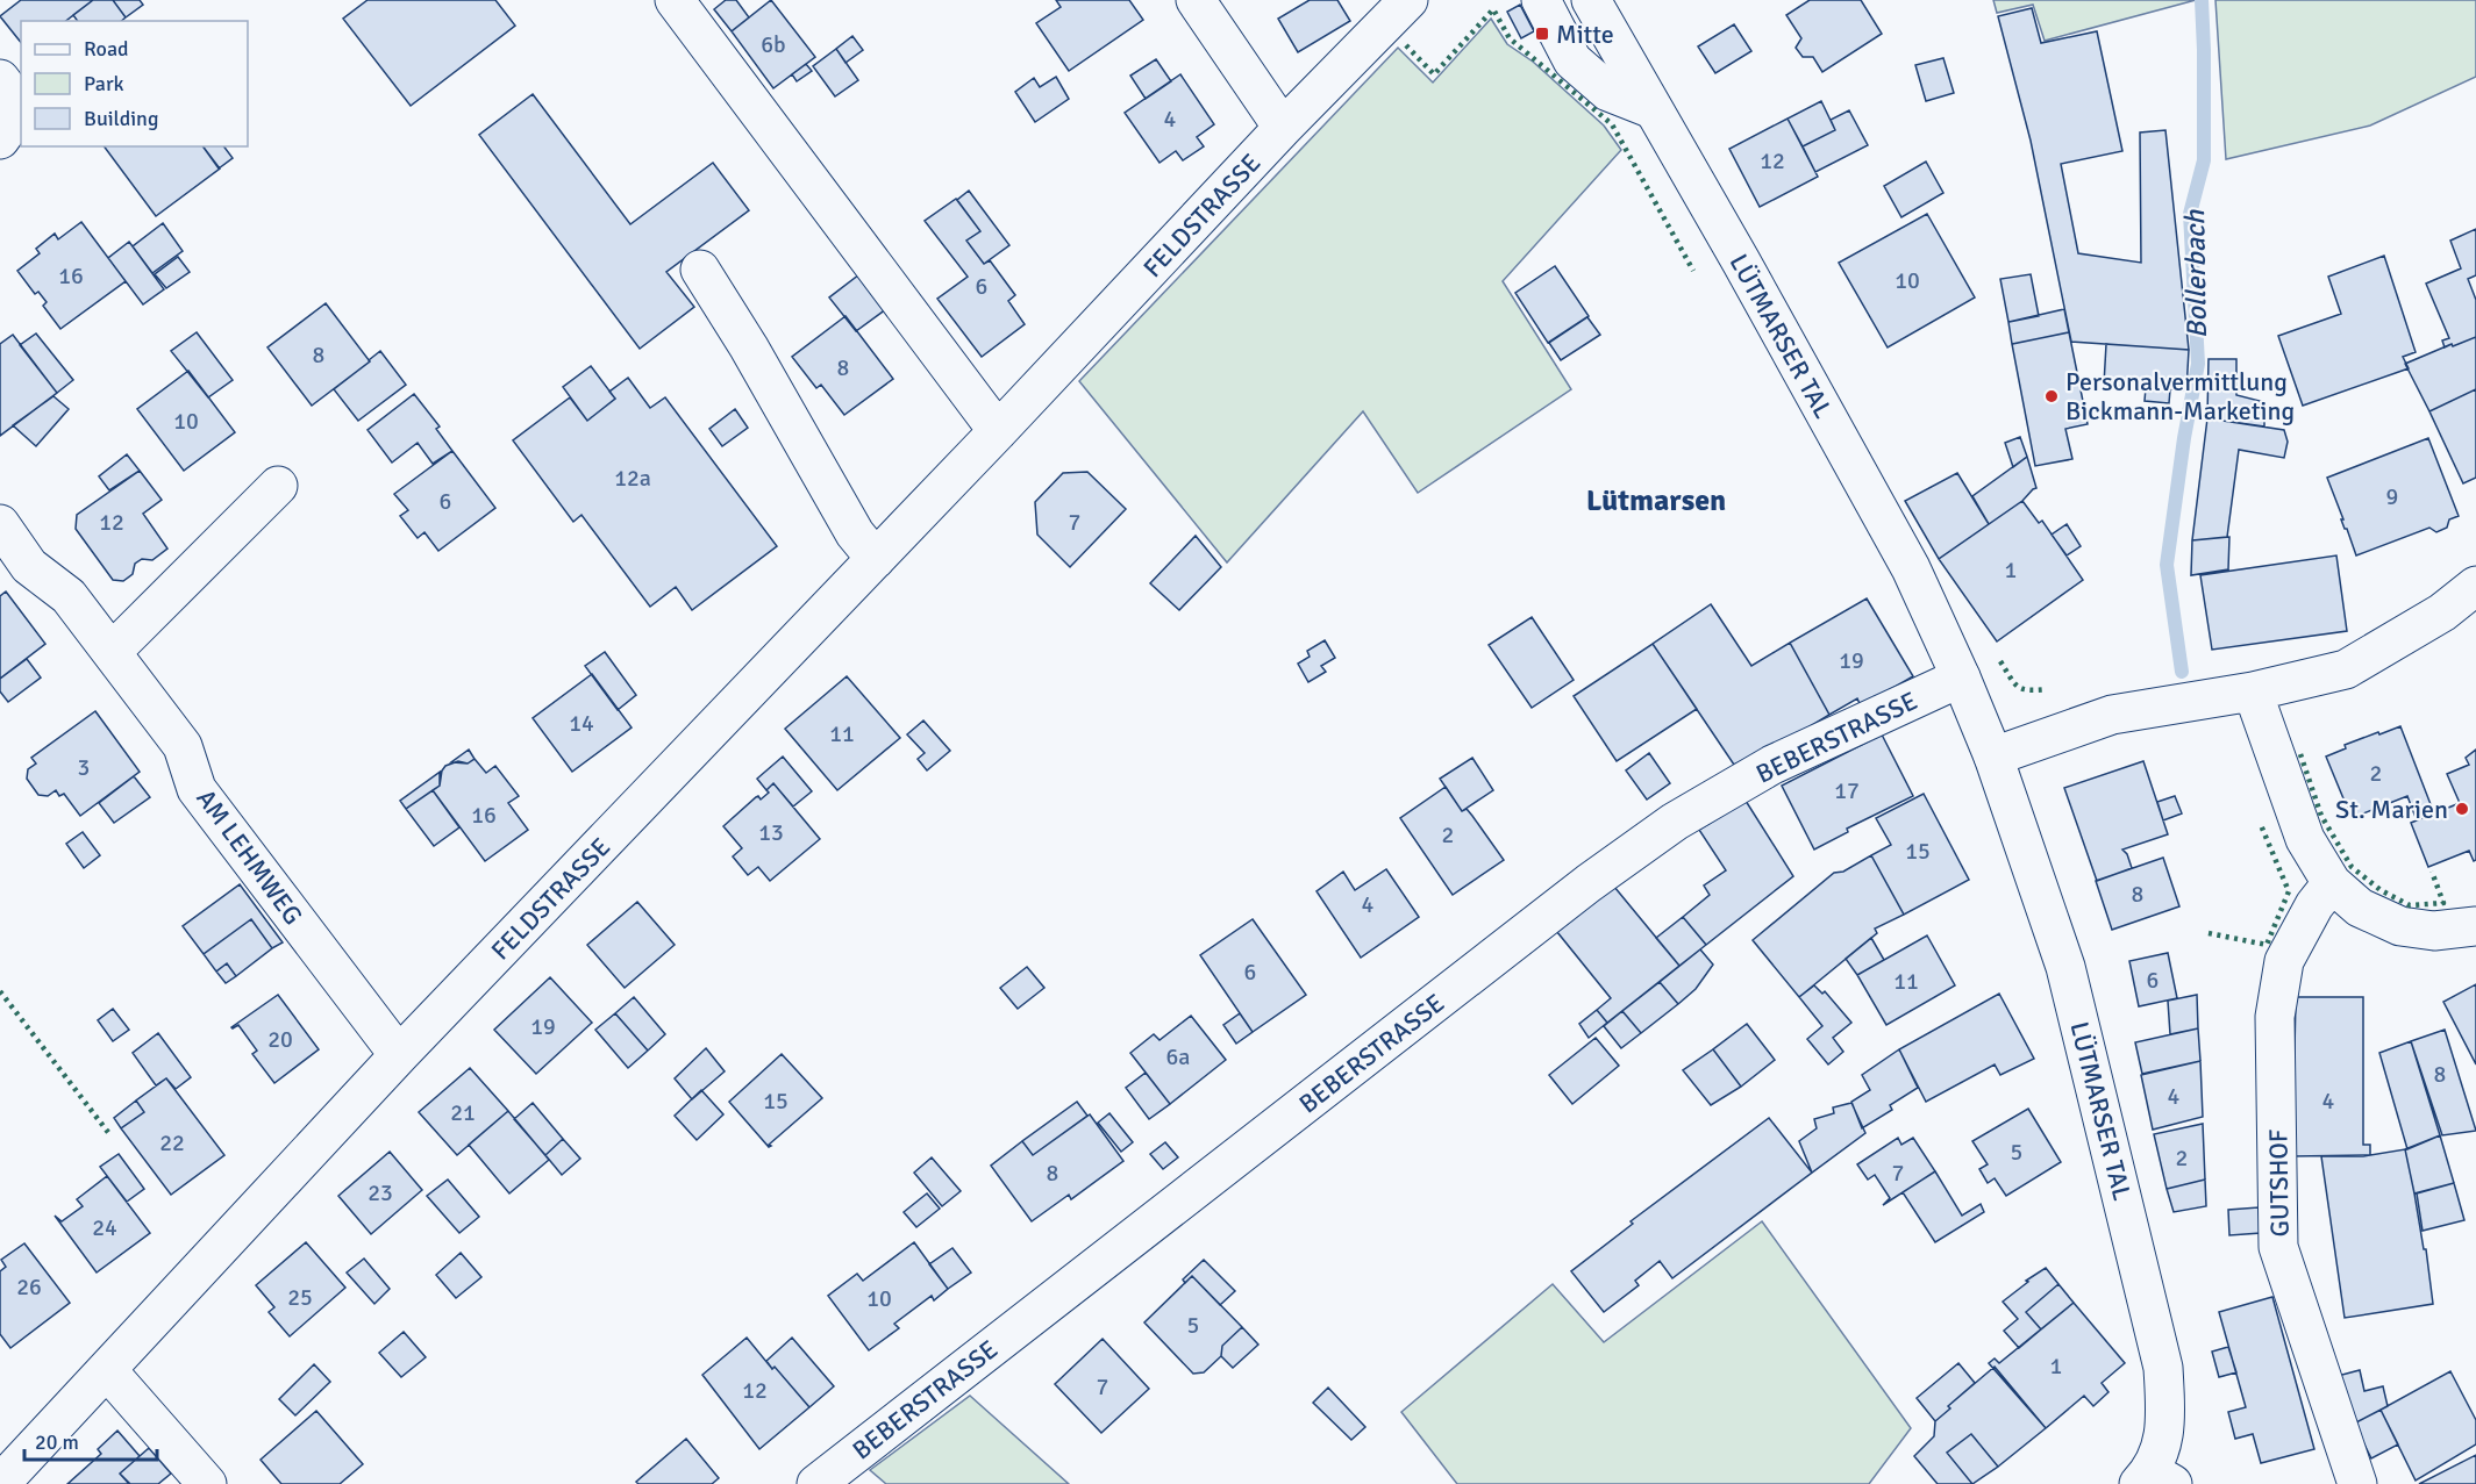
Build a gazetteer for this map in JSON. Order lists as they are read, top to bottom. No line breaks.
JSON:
{"streets":{"street":["FELDSTRASSE","LÜTMARSER TAL","BEBERSTRASSE","AM LEHMWEG","GUTSHOF"]},"crossings":[["FELDSTRASSE","AM LEHMWEG"],["LÜTMARSER TAL","BEBERSTRASSE"]],"districts":["Lütmarsen"],"water":["Bollerbach"],"places":{"transit":["Mitte"],"other":["Personalvermittlung Bickmann-Marketing","St. Marien"]},"house_numbers":["6b","4","12","16","10","6","8","8","10","12a","9","6","12","7","1","19","14","11","3","2","17","16","13","2","15","8","4","6","6","11","19","20","6a","8","4","15","4","21","22","5","2","8","7","23","24","26","25","10","5","1","7","12"],"legend":["Road","Park","Building"],"scale_bar":"20 m"}
